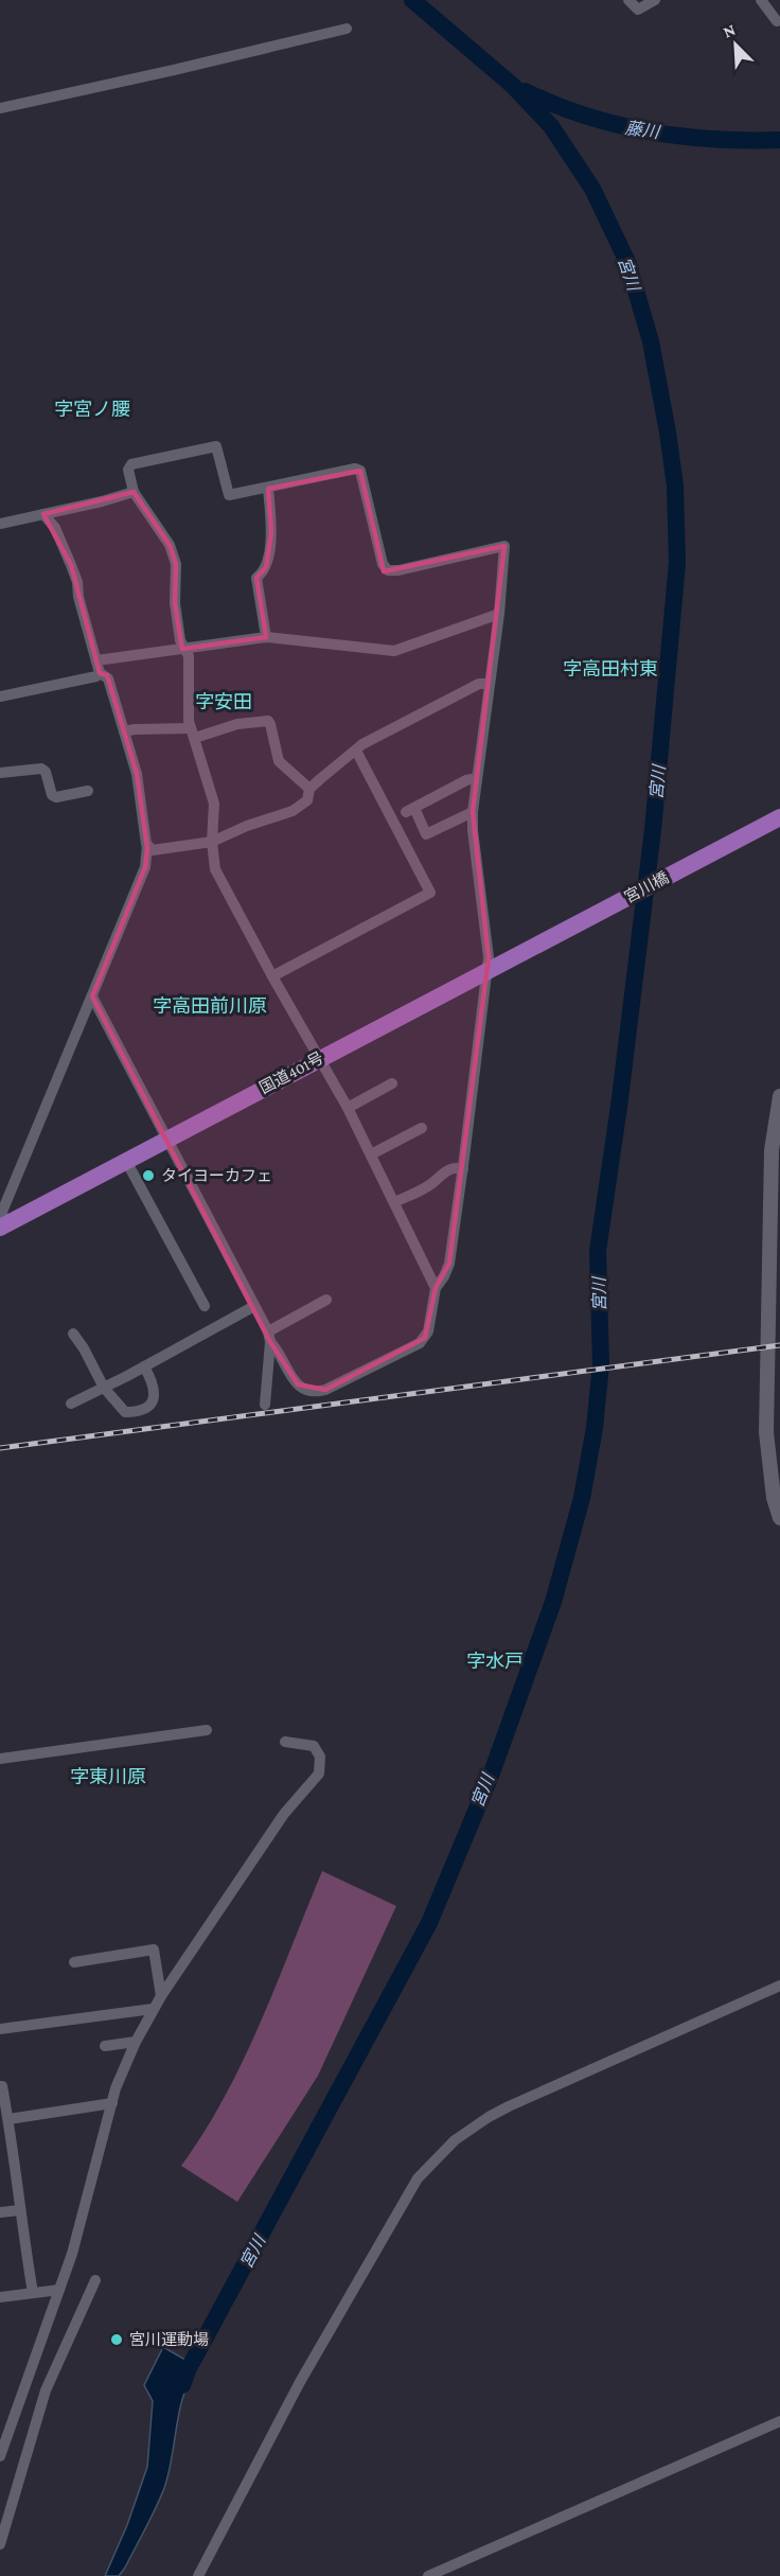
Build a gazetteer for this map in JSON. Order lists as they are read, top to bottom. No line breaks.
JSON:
{"streets":{"highway":["宮川橋","国道401号"]},"crossings":[["宮川橋","国道401号"]],"districts":["字宮ノ腰","字高田村東","字安田","字高田前川原","字水戸","字東川原"],"water":["藤川","宮川"],"places":["タイヨーカフェ","宮川運動場"],"north":"top left"}
